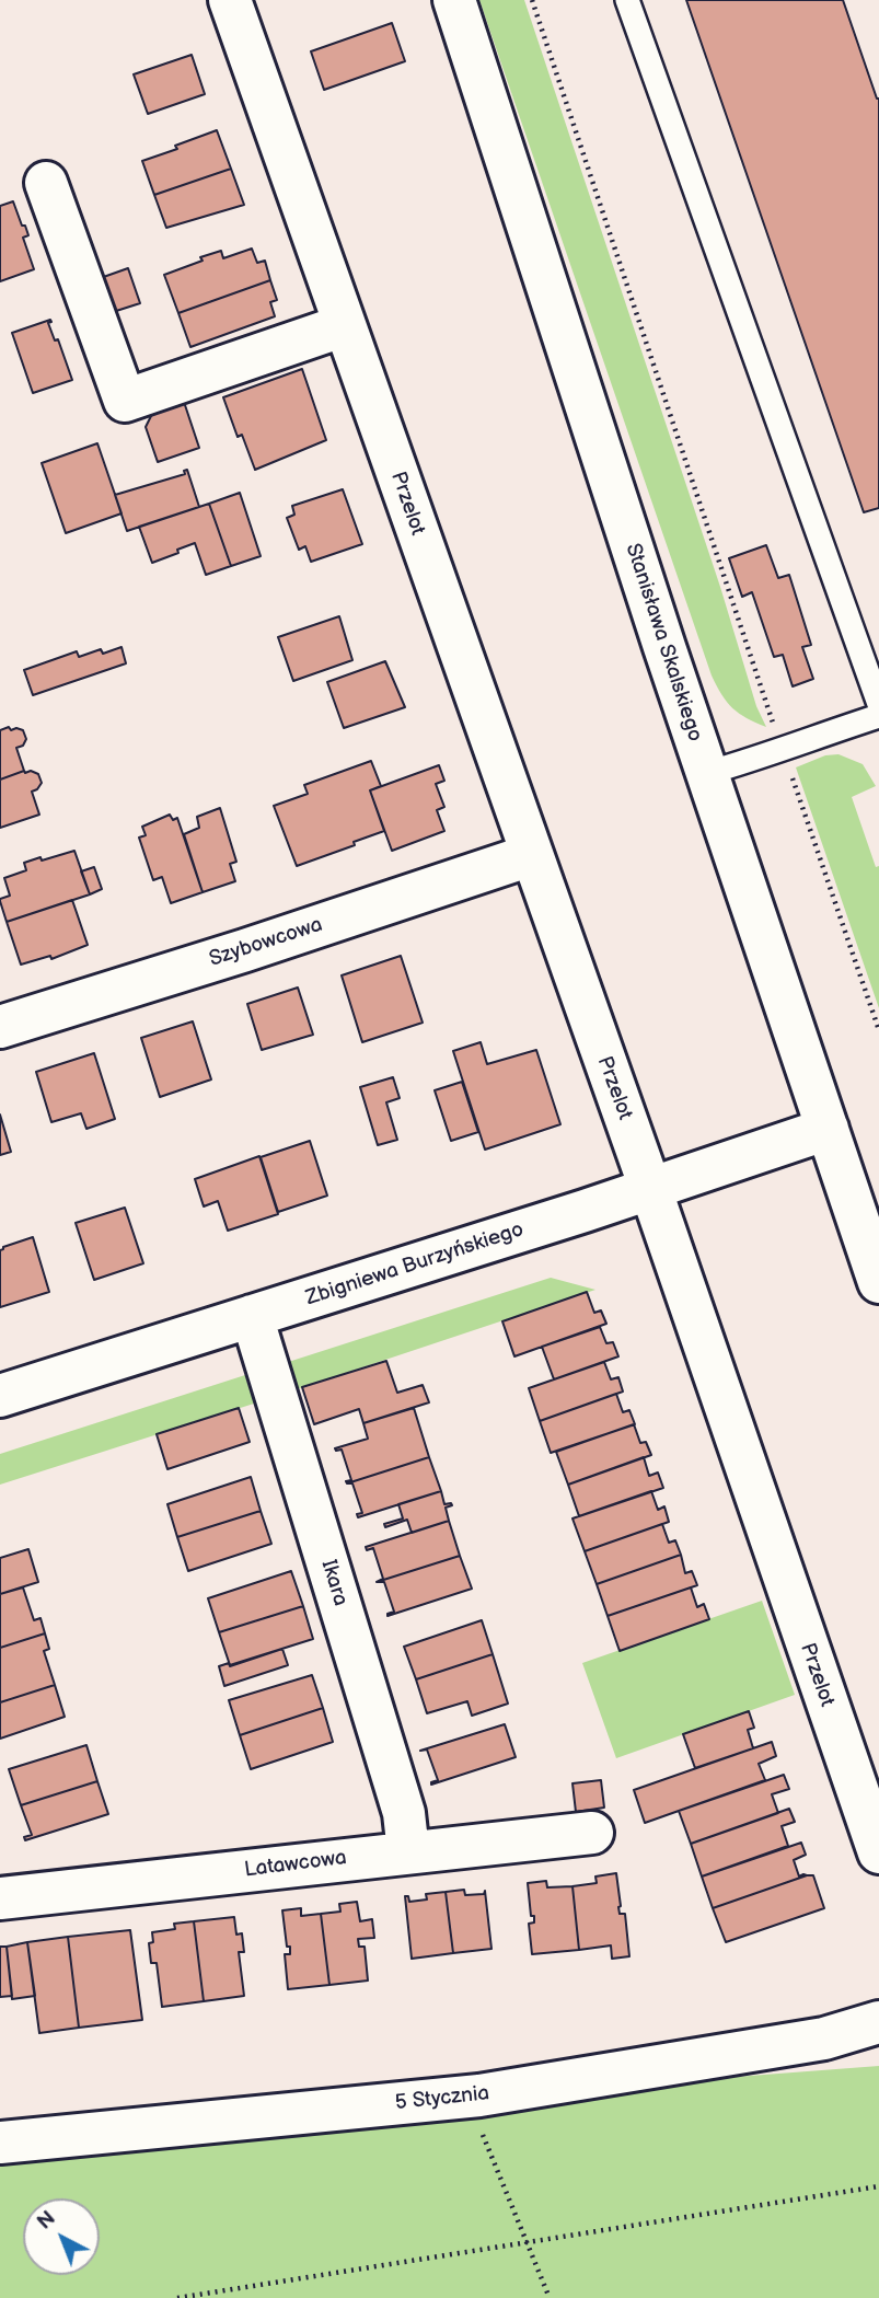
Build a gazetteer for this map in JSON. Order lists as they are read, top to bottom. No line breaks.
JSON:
{"streets":{"street":["Przelot","Stanisława Skalskiego","Szybowcowa","Zbigniewa Burzyńskiego","Ikara","Latawcowa","5 Stycznia"]},"crossings":[["Przelot","Szybowcowa"],["Przelot","Zbigniewa Burzyńskiego"],["Stanisława Skalskiego","Zbigniewa Burzyńskiego"],["Zbigniewa Burzyńskiego","Ikara"],["Ikara","Latawcowa"]],"north":"top left"}
